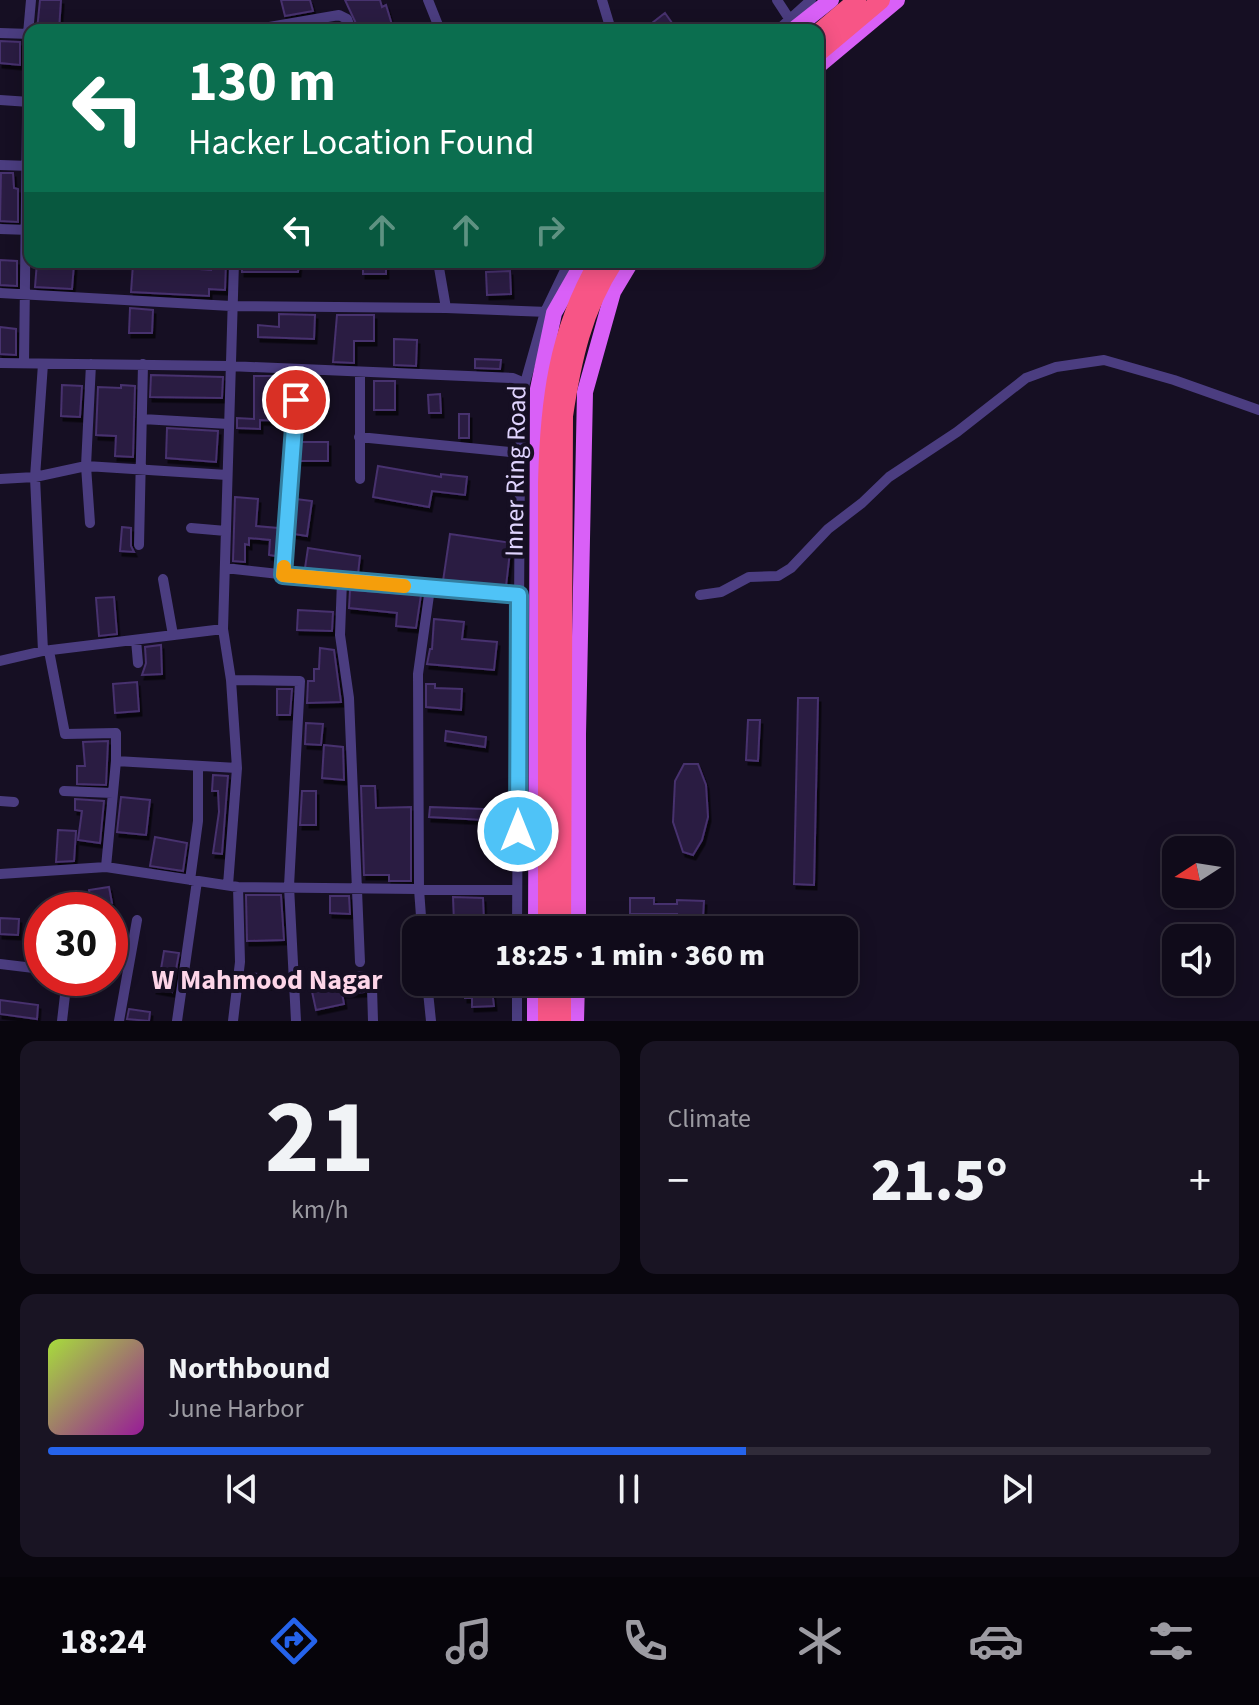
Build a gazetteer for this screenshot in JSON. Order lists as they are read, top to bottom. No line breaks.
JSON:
{"streets":{"main road":["Inner Ring Road"]},"districts":["W Mahmood Nagar"],"north":"left","page":{"turn":["130 m","Hacker Location Found"],"limit":"30","trip":"18:25 · 1 min · 360 m","tile":[["21","km/h"],"Climate"],"heat":["−","21.5°","+"],"song":["Northbound","June Harbor"],"tabs":"18:24"}}
